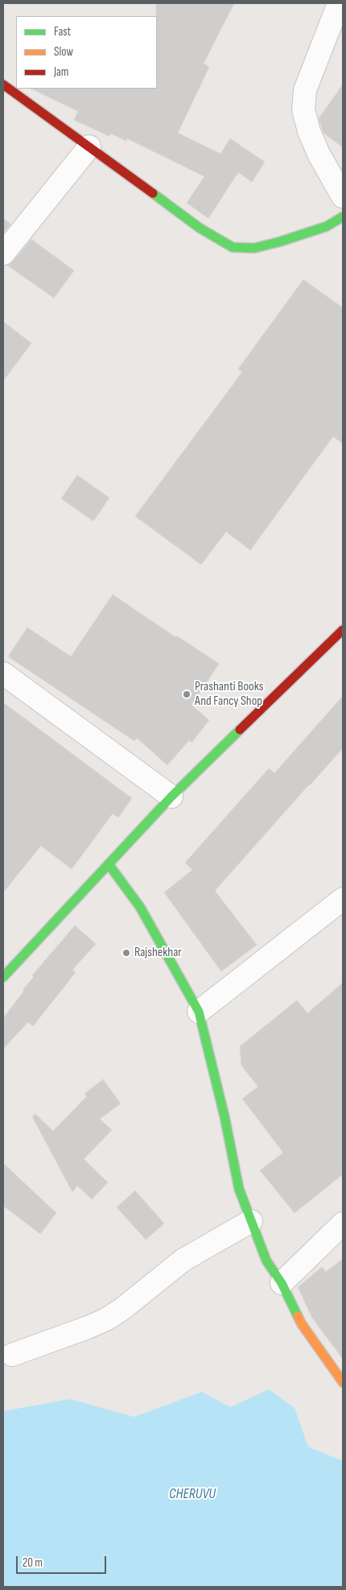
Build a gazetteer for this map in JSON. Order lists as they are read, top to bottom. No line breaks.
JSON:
{"water":["CHERUVU"],"places":["Prashanti Books And Fancy Shop","Rajshekhar"],"legend":["Fast","Slow","Jam"],"scale_bar":"20 m"}
